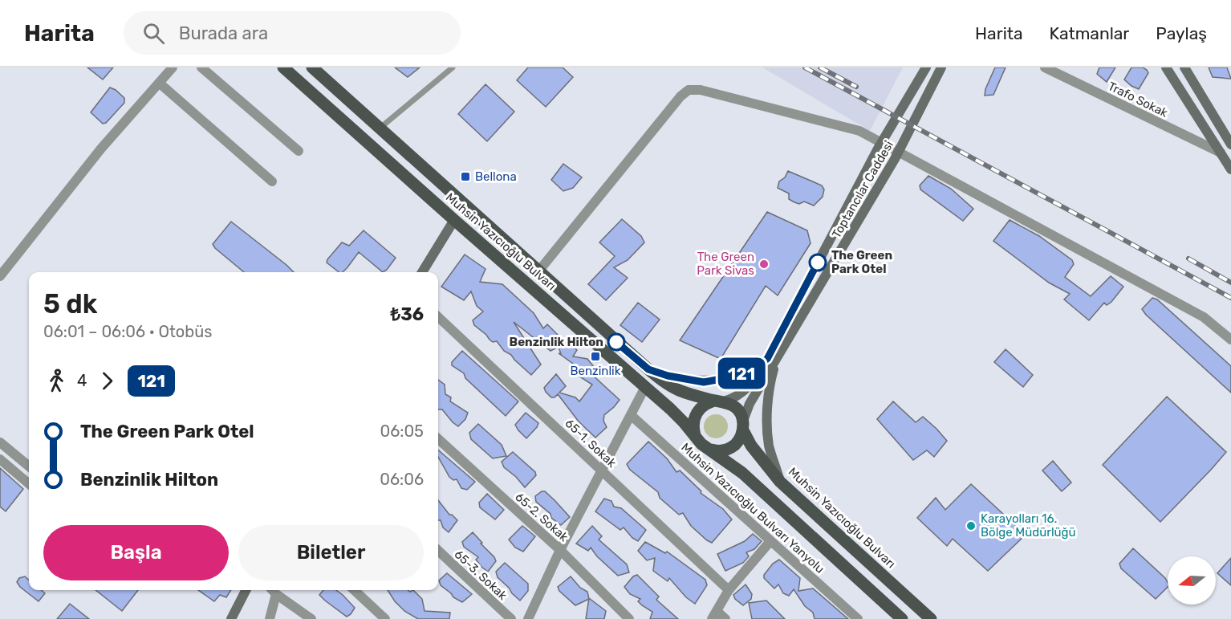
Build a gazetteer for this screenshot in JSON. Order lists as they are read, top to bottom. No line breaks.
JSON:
{"streets":{"main road":["Muhsin Yazıcıoğlu Bulvarı"],"street":["Trafo Sokak","Toptancılar Caddesi","65-1. Sokak","Muhsin Yazıcıoğlu Bulvarı Yanyolu","65-2. Sokak","65-3. Sokak"]},"crossings":[["Toptancılar Caddesi","Muhsin Yazıcıoğlu Bulvarı"]],"places":{"transit":["Bellona","Benzinlik"],"other":["The Green Park Otel","The Green Park Sivas","Benzinlik Hilton","Karayolları 16. Bölge Müdürlüğü"]},"lines":["bus line 121"],"north":"left","page":{"header":"Harita","search":"Burada ara","nav":["Harita","Katmanlar","Paylaş"],"on_map":"121","heading":["5 dk","06:01 – 06:06 · Otobüs","₺36"],"legs":["4","121"],"list":[{"name":"The Green Park Otel","value":"06:05"},{"name":"Benzinlik Hilton","value":"06:06"}],"buttons":["Başla","Biletler"]}}
